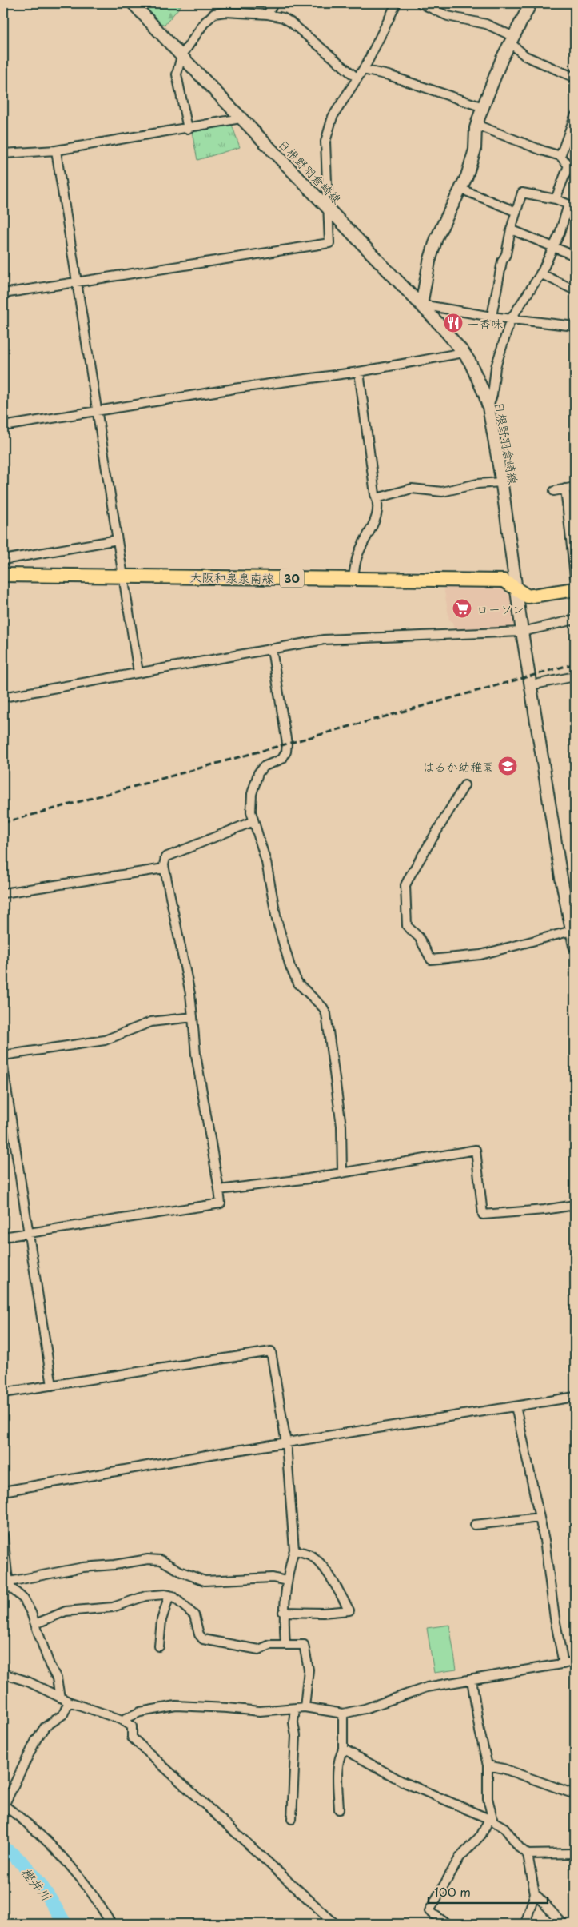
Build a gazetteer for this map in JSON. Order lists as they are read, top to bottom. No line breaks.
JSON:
{"streets":{"main road":["日根野羽倉崎線","大阪和泉泉南線","30"]},"crossings":[["日根野羽倉崎線","大阪和泉泉南線"]],"water":["樫井川"],"places":{"restaurant":["一香味"],"supermarket":["ローソン"],"school or university":["はるか幼稚園"]},"scale_bar":"100 m"}
